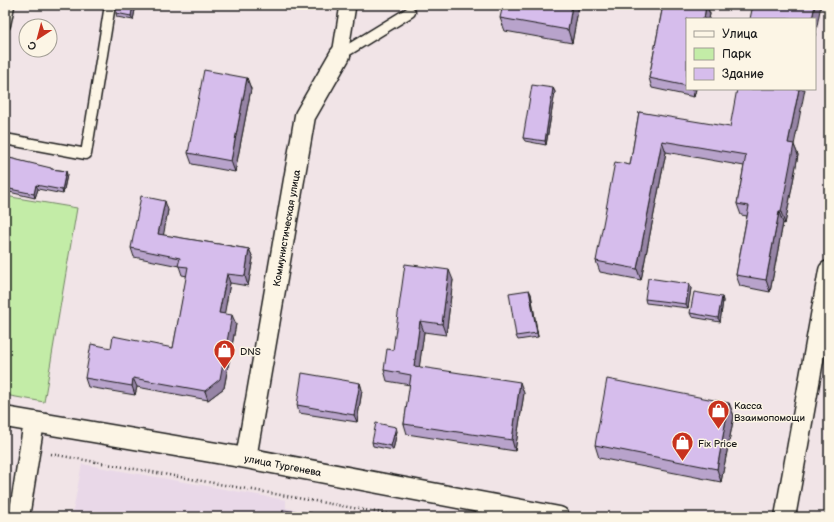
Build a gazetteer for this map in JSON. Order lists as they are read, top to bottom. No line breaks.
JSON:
{"streets":{"street":["Коммунистическая улица","улица Тургенева"]},"crossings":[["Коммунистическая улица","улица Тургенева"]],"places":{"shop":["DNS","Касса Взаимопомощи","Fix Price"]},"legend":["Улица","Парк","Здание"],"north":"bottom left"}
